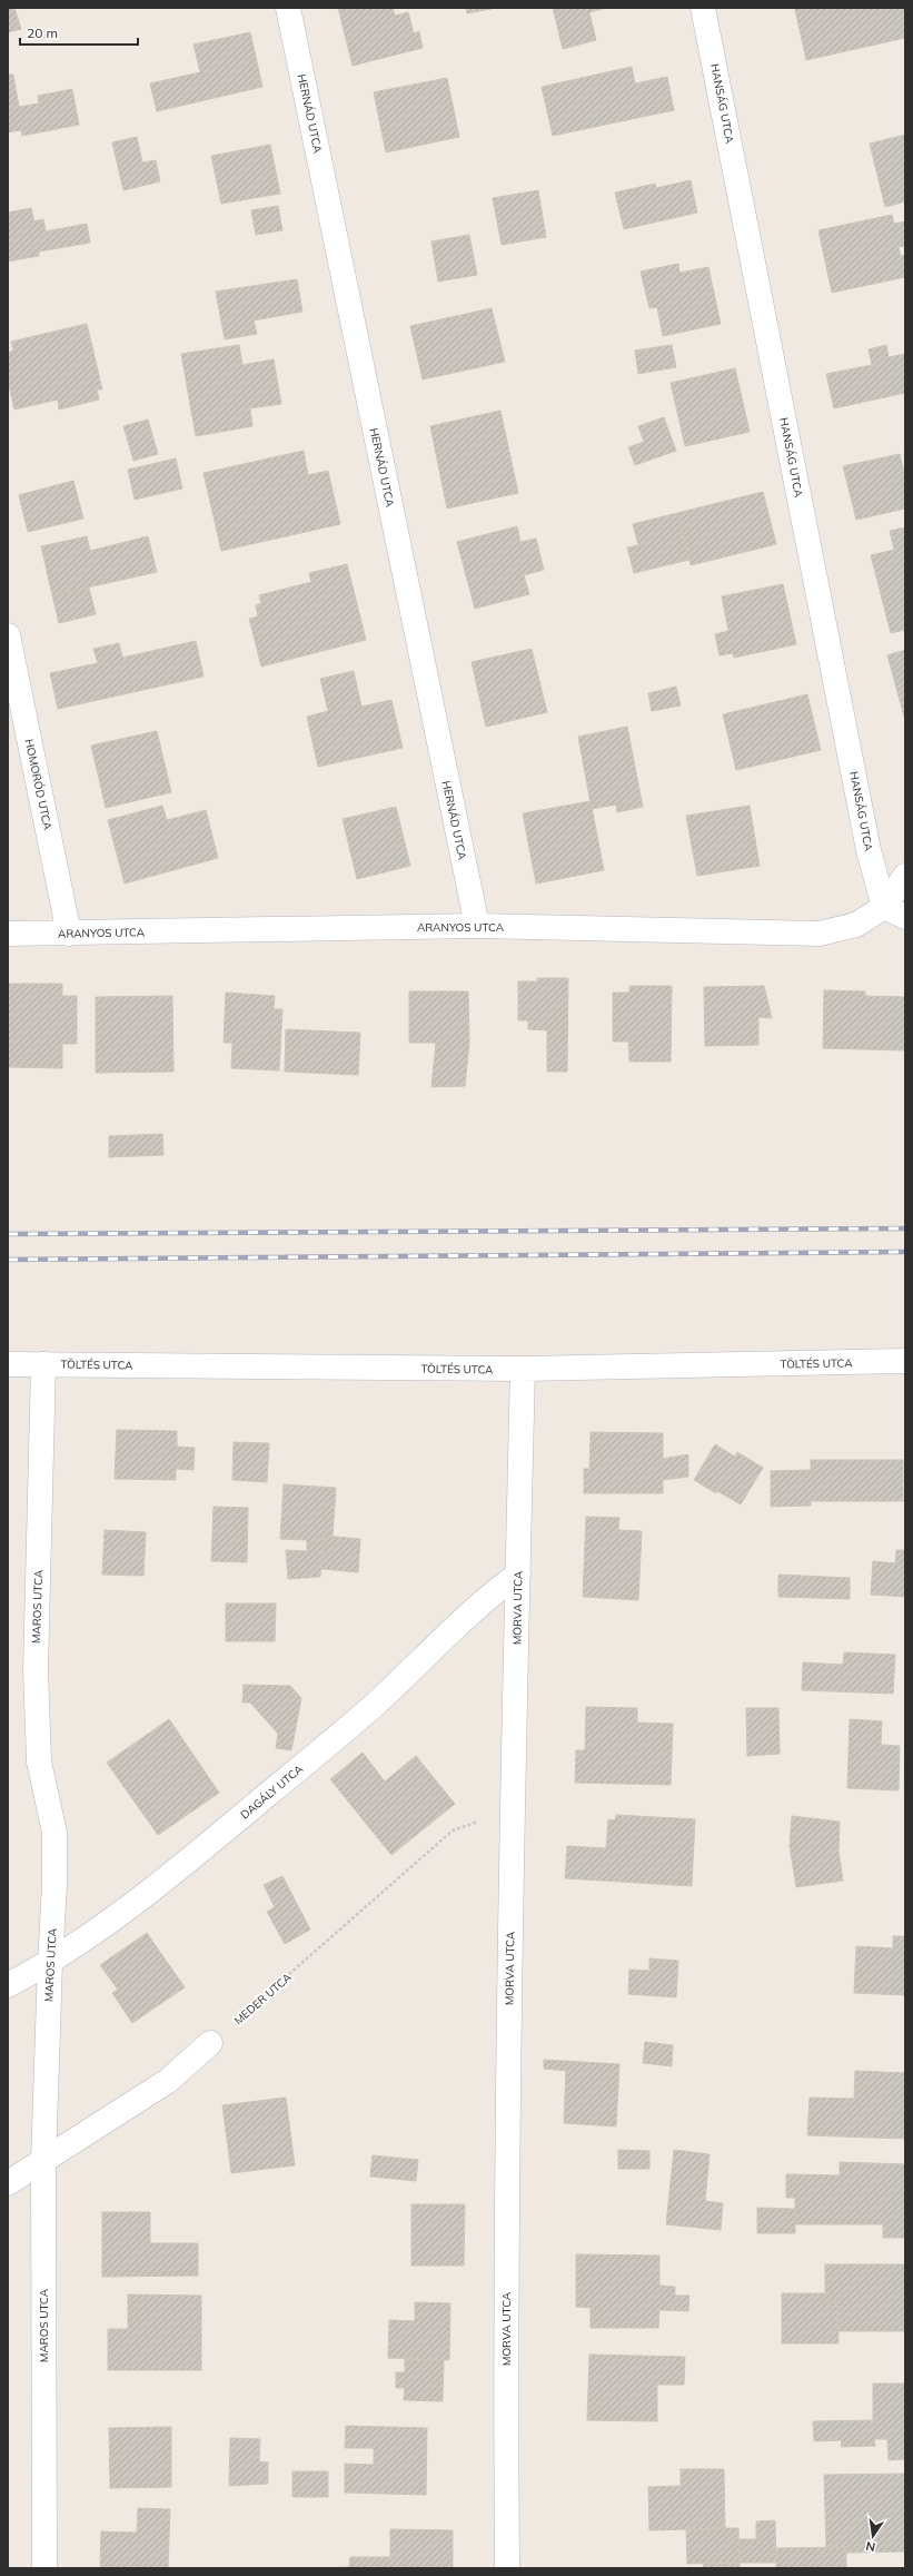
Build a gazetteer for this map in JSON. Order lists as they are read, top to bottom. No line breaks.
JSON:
{"streets":{"street":["HANSÁG UTCA","HERNÁD UTCA","HOMORÓD UTCA","ARANYOS UTCA","TÖLTÉS UTCA","MAROS UTCA","MORVA UTCA","DAGÁLY UTCA"],"path":["MEDER UTCA"]},"crossings":[["HANSÁG UTCA","ARANYOS UTCA"],["HERNÁD UTCA","ARANYOS UTCA"],["HOMORÓD UTCA","ARANYOS UTCA"],["TÖLTÉS UTCA","MAROS UTCA"],["TÖLTÉS UTCA","MORVA UTCA"],["MAROS UTCA","DAGÁLY UTCA"],["MORVA UTCA","DAGÁLY UTCA"],["MORVA UTCA","MEDER UTCA"]],"scale_bar":"20 m","north":"bottom"}
